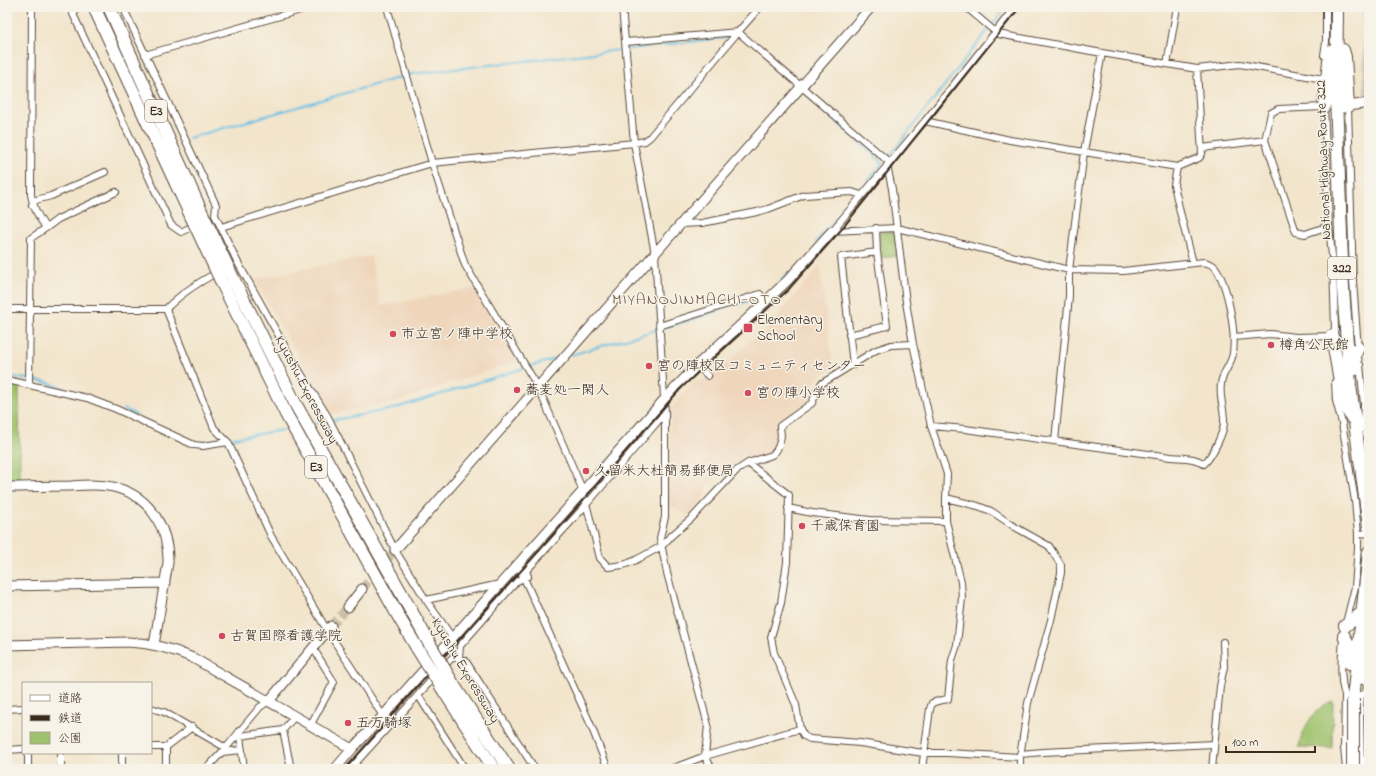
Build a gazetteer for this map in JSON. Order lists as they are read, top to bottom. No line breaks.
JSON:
{"streets":{"highway":["E3","National Highway Route 322","322","Kyushu Expressway"]},"districts":["MIYANOJINMACHI-OTO"],"places":{"transit":["Elementary School"],"other":["市立宮ノ陣中学校","樽角公民館","宮の陣校区コミュニティセンター","蕎麦処一閑人","宮の陣小学校","久留米大杜簡易郵便局","千歳保育園","古賀国際看護学院","五万騎塚"]},"legend":["道路","鉄道","公園"],"scale_bar":"100 m"}
